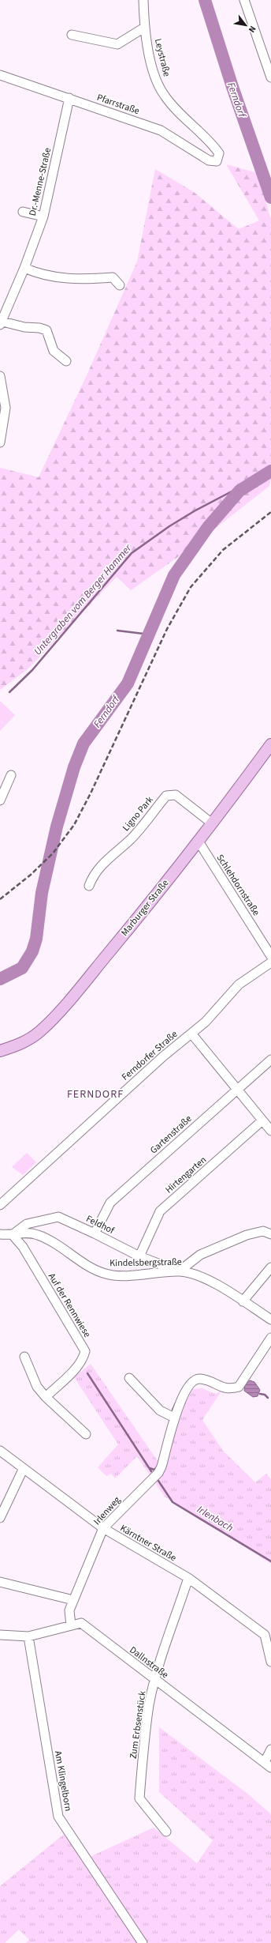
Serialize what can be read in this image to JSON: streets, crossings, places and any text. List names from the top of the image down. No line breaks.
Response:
{"streets":{"main road":["Marburger Straße"],"street":["Leystraße","Pfarrstraße","Dr.-Menne-Straße","Ligno Park","Schlehdornstraße","Ferndorfer Straße","Gartenstraße","Hirtengarten","Feldhof","Kindelsbergstraße","Auf der Rennwiese","Irlenweg","Kärntner Straße","Dallnstraße","Zum Erbsenstück","Am Klingelborn"]},"crossings":[["Leystraße","Pfarrstraße"],["Pfarrstraße","Dr.-Menne-Straße"],["Ligno Park","Marburger Straße"],["Schlehdornstraße","Marburger Straße"],["Gartenstraße","Feldhof"],["Hirtengarten","Feldhof"],["Feldhof","Kindelsbergstraße"],["Feldhof","Auf der Rennwiese"],["Kindelsbergstraße","Auf der Rennwiese"],["Irlenweg","Kärntner Straße"],["Irlenweg","Dallnstraße"],["Kärntner Straße","Zum Erbsenstück"],["Dallnstraße","Zum Erbsenstück"],["Dallnstraße","Am Klingelborn"]],"districts":["FERNDORF"],"water":["Ferndorf","Untergraben vom Berger Hammer","Irlenbach"],"north":"bottom right"}
